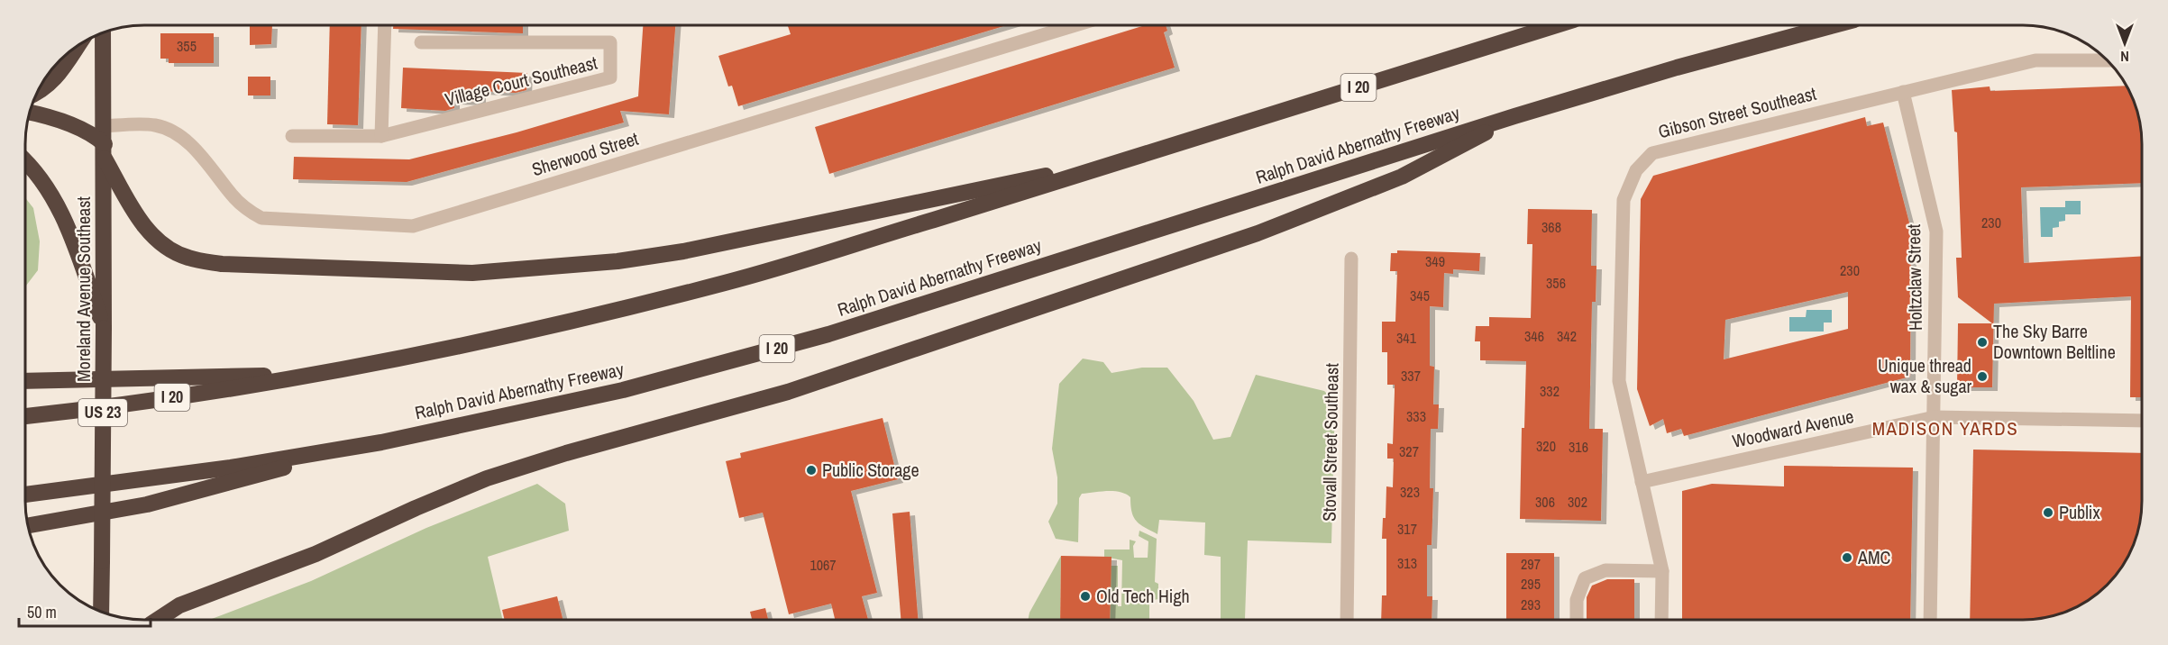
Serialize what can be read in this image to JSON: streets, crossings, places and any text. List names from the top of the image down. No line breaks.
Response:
{"streets":{"highway":["I 20","Ralph David Abernathy Freeway","Moreland Avenue Southeast","US 23"],"street":["Village Court Southeast","Gibson Street Southeast","Sherwood Street","Holtzclaw Street","Woodward Avenue","Stovall Street Southeast"]},"crossings":[["Gibson Street Southeast","Holtzclaw Street"],["Gibson Street Southeast","Woodward Avenue"],["Sherwood Street","Moreland Avenue Southeast"],["Holtzclaw Street","Woodward Avenue"]],"districts":["MADISON YARDS"],"places":["The Sky Barre Downtown Beltline","Unique thread wax & sugar","Public Storage","Publix","AMC","Old Tech High"],"house_numbers":["355","230","368","349","230","356","345","346","342","341","337","332","333","320","316","327","323","306","302","317","313","297","1067","295","293"],"scale_bar":"50 m","north":"bottom"}
